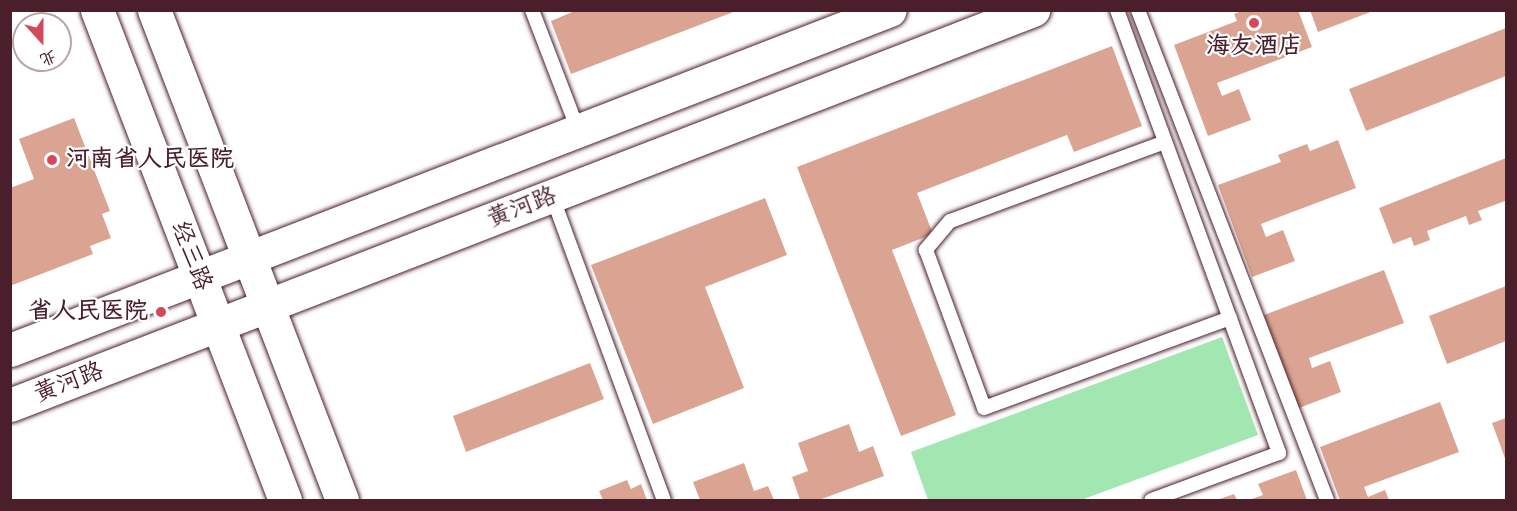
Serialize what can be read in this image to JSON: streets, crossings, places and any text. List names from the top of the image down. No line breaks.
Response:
{"streets":{"main road":["黄河路","经三路"]},"crossings":[["黄河路","经三路"]],"places":["海友酒店","河南省人民医院","省人民医院"],"north":"bottom"}
